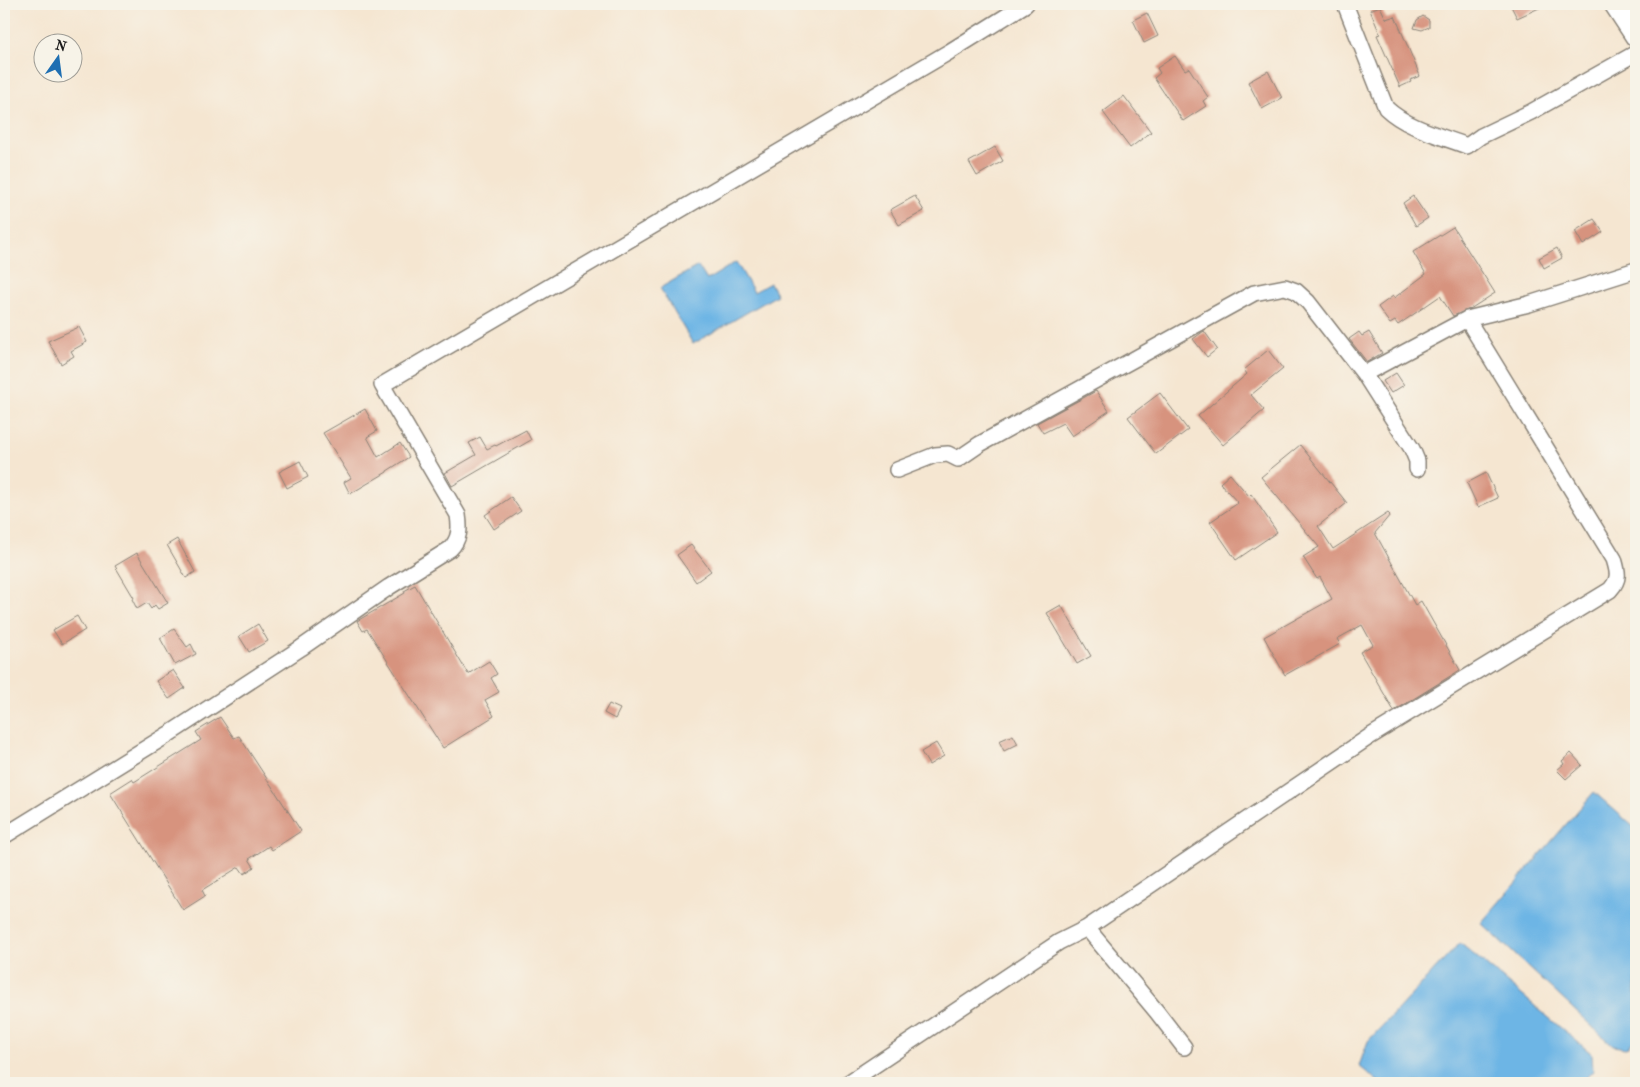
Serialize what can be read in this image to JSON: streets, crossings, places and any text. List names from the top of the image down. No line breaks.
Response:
{"north":"top"}
